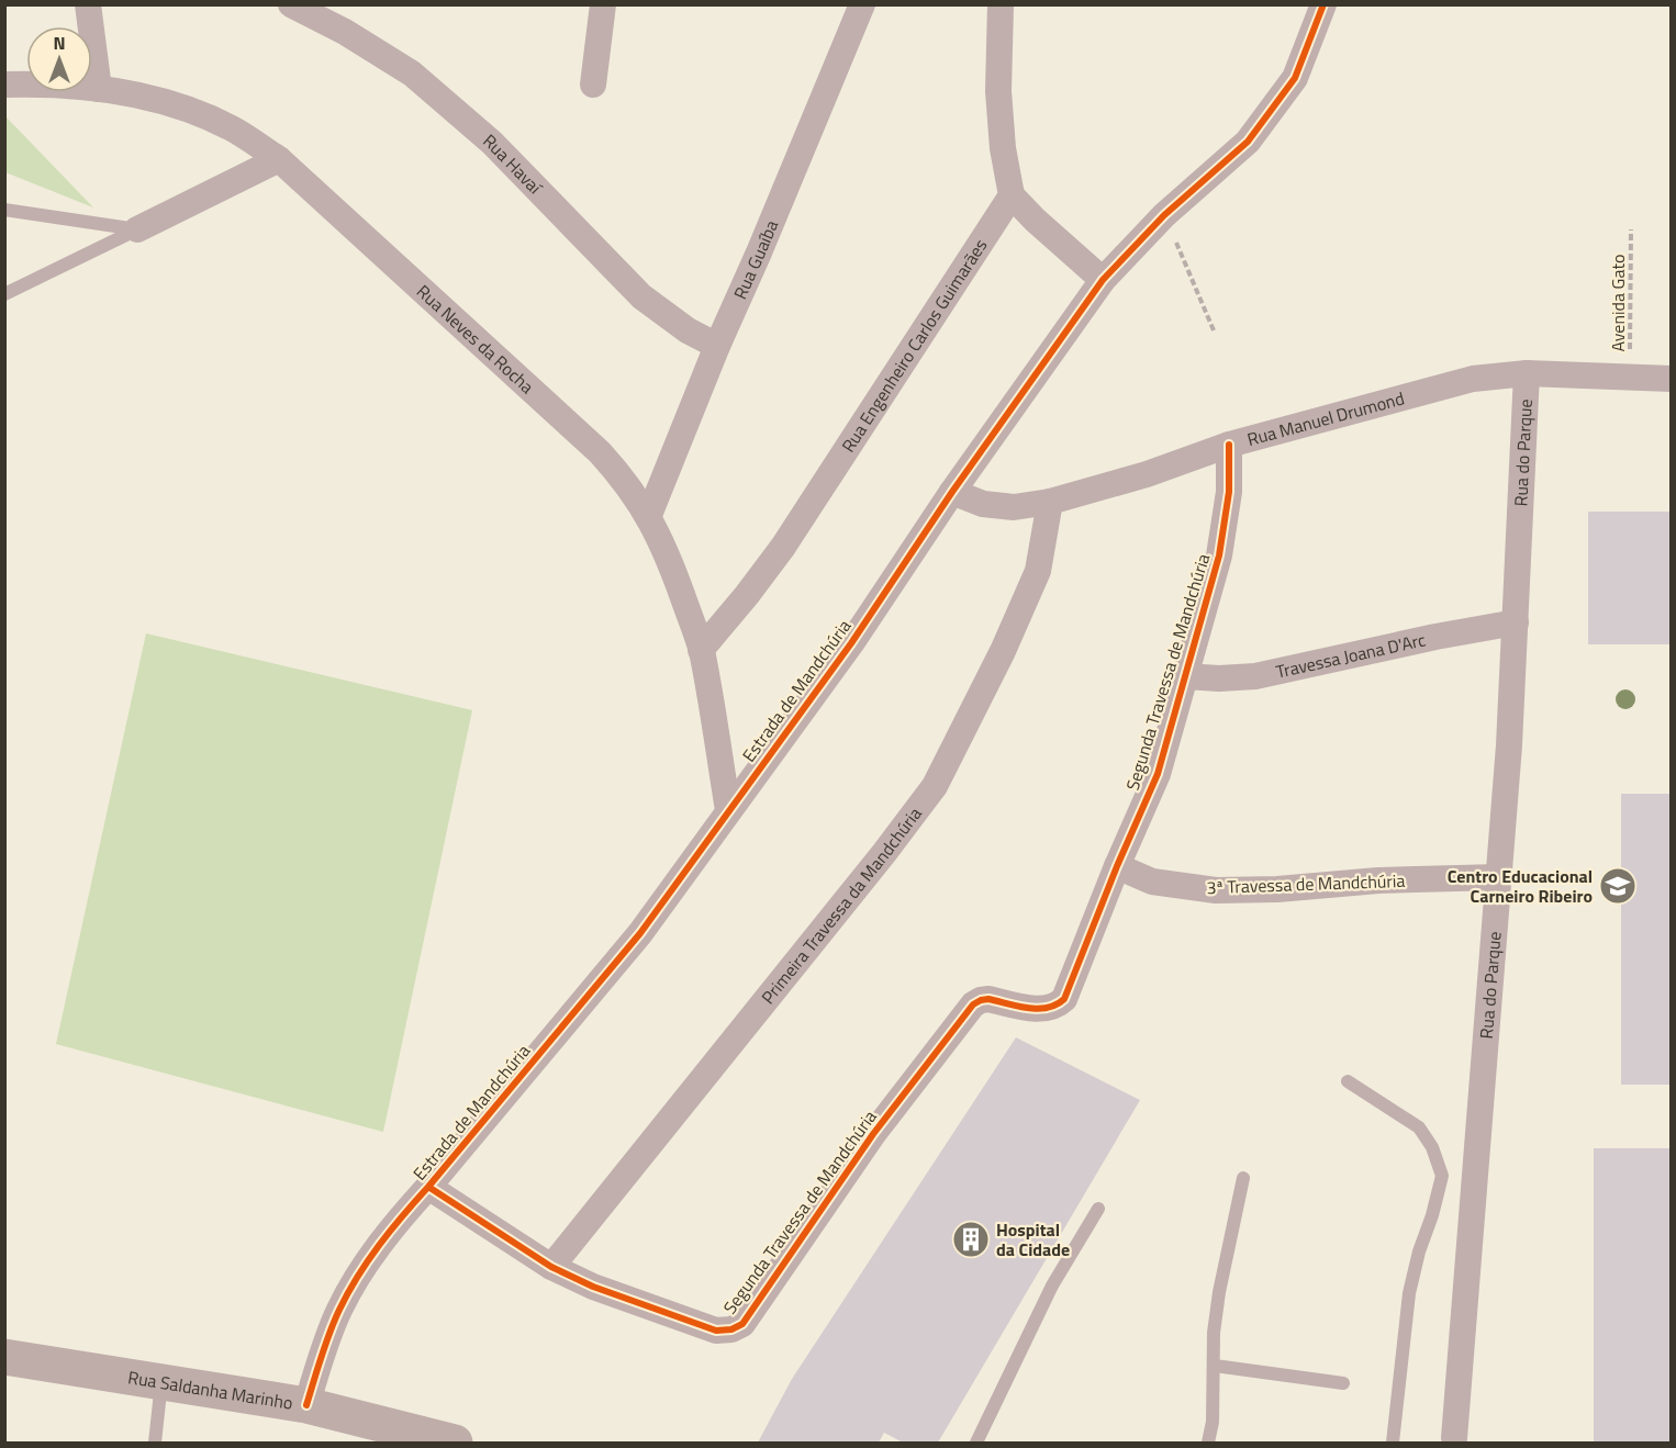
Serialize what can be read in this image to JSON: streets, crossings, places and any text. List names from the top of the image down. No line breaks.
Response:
{"streets":{"main road":["Rua Saldanha Marinho"],"street":["Rua Havaí","Rua Guaíba","Rua Neves da Rocha","Rua Engenheiro Carlos Guimarães","Rua Manuel Drumond","Rua do Parque","Travessa Joana D'Arc","Segunda Travessa de Mandchúria","Estrada de Mandchúria","3ª Travessa de Mandchúria","Primeira Travessa da Mandchúria"],"path":["Avenida Gato"]},"crossings":[["Rua Havaí","Rua Guaíba"],["Rua Guaíba","Rua Neves da Rocha"],["Avenida Gato","Rua Manuel Drumond"],["Rua Neves da Rocha","Rua Engenheiro Carlos Guimarães"],["Rua Neves da Rocha","Estrada de Mandchúria"],["Rua Manuel Drumond","Rua do Parque"],["Rua Manuel Drumond","Segunda Travessa de Mandchúria"],["Rua Manuel Drumond","Estrada de Mandchúria"],["Rua Manuel Drumond","Primeira Travessa da Mandchúria"],["Rua do Parque","Travessa Joana D'Arc"],["Rua do Parque","3ª Travessa de Mandchúria"],["Travessa Joana D'Arc","Segunda Travessa de Mandchúria"],["Segunda Travessa de Mandchúria","Estrada de Mandchúria"],["Segunda Travessa de Mandchúria","3ª Travessa de Mandchúria"],["Segunda Travessa de Mandchúria","Primeira Travessa da Mandchúria"],["Estrada de Mandchúria","Rua Saldanha Marinho"]],"places":{"school or university":["Centro Educacional Carneiro Ribeiro"],"building":["Hospital da Cidade"]},"north":"top"}
